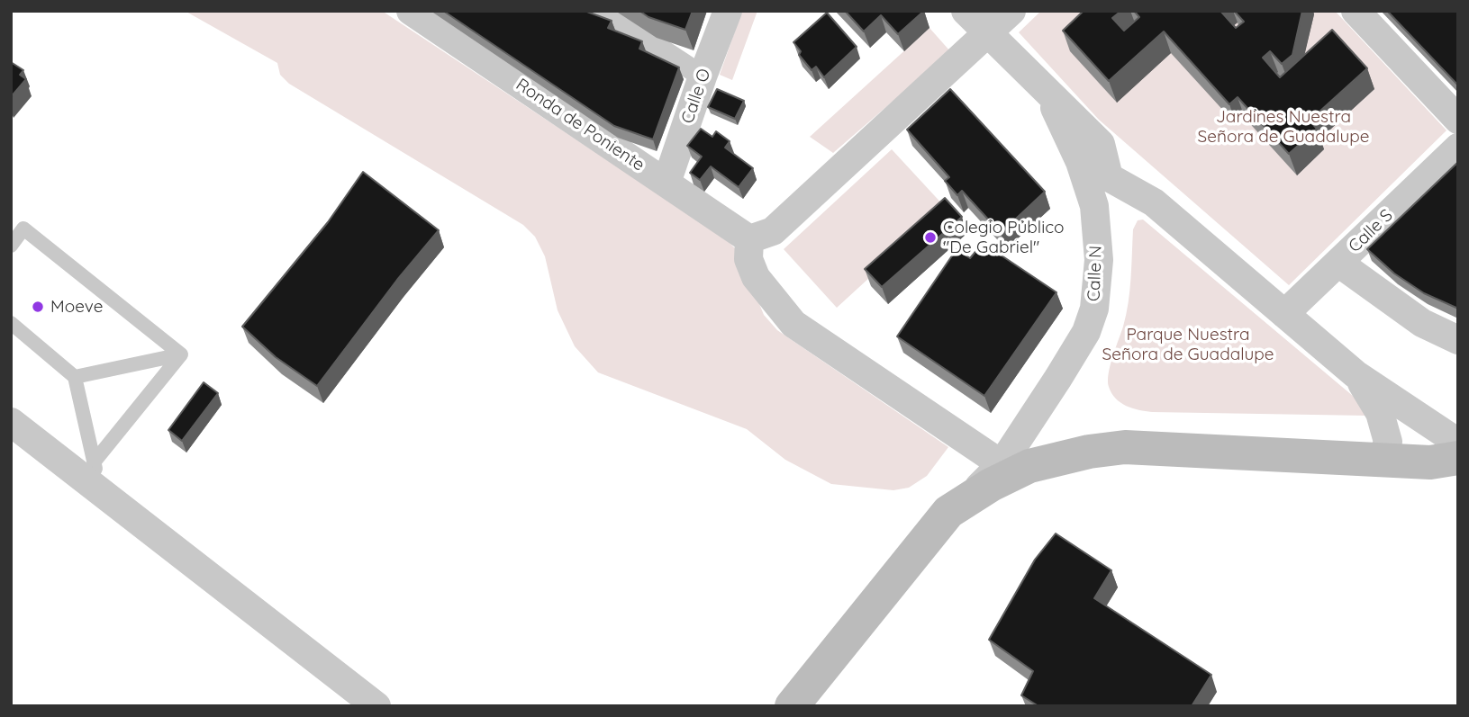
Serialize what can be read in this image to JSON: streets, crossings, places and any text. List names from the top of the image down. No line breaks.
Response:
{"streets":{"street":["Calle O","Ronda de Poniente","Calle S","Calle N"]},"crossings":[["Calle O","Ronda de Poniente"]],"parks":["Jardines Nuestra Señora de Guadalupe","Parque Nuestra Señora de Guadalupe"],"places":["Colegio Público \"De Gabriel\"","Moeve"]}
